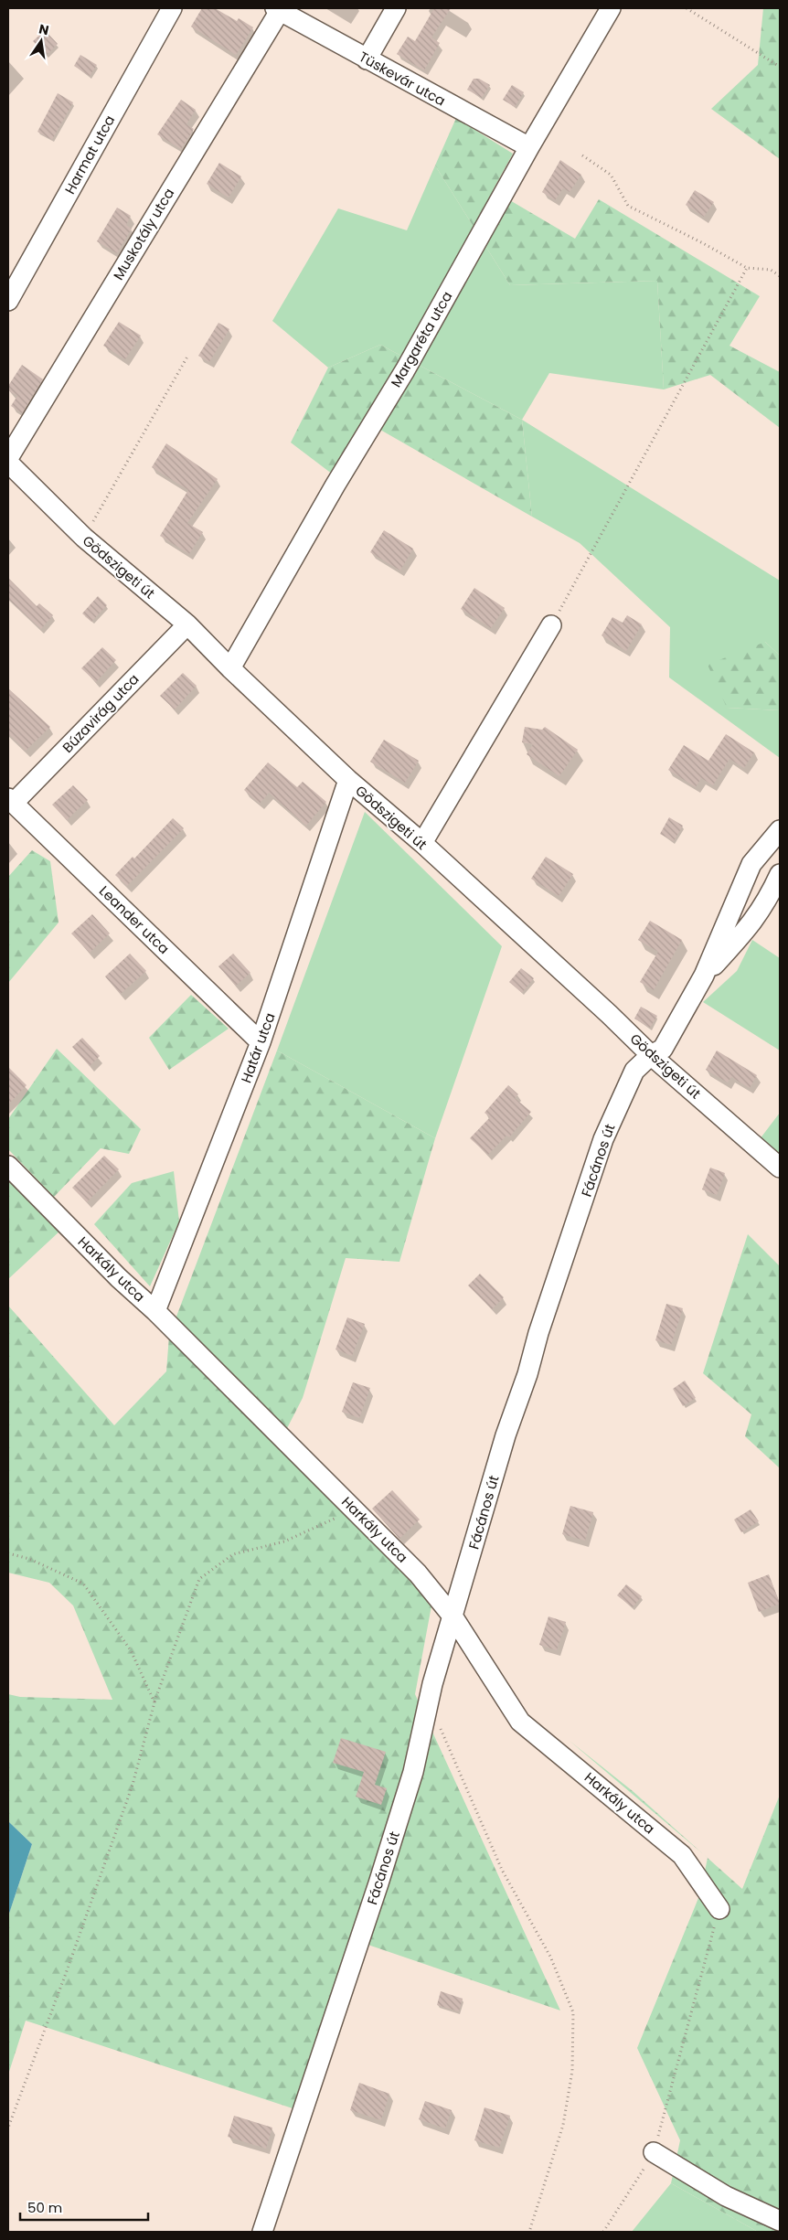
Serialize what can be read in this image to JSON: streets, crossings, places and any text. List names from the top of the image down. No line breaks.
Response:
{"streets":{"street":["Tüskevár utca","Harmat utca","Muskotály utca","Margaréta utca","Gödszigeti út","Búzavirág utca","Leander utca","Határ utca","Fácános út","Harkály utca"]},"crossings":[["Tüskevár utca","Muskotály utca"],["Tüskevár utca","Margaréta utca"],["Margaréta utca","Gödszigeti út"],["Gödszigeti út","Búzavirág utca"],["Gödszigeti út","Határ utca"],["Gödszigeti út","Fácános út"],["Búzavirág utca","Leander utca"],["Leander utca","Határ utca"],["Határ utca","Harkály utca"],["Fácános út","Harkály utca"]],"scale_bar":"50 m","north":"top"}
